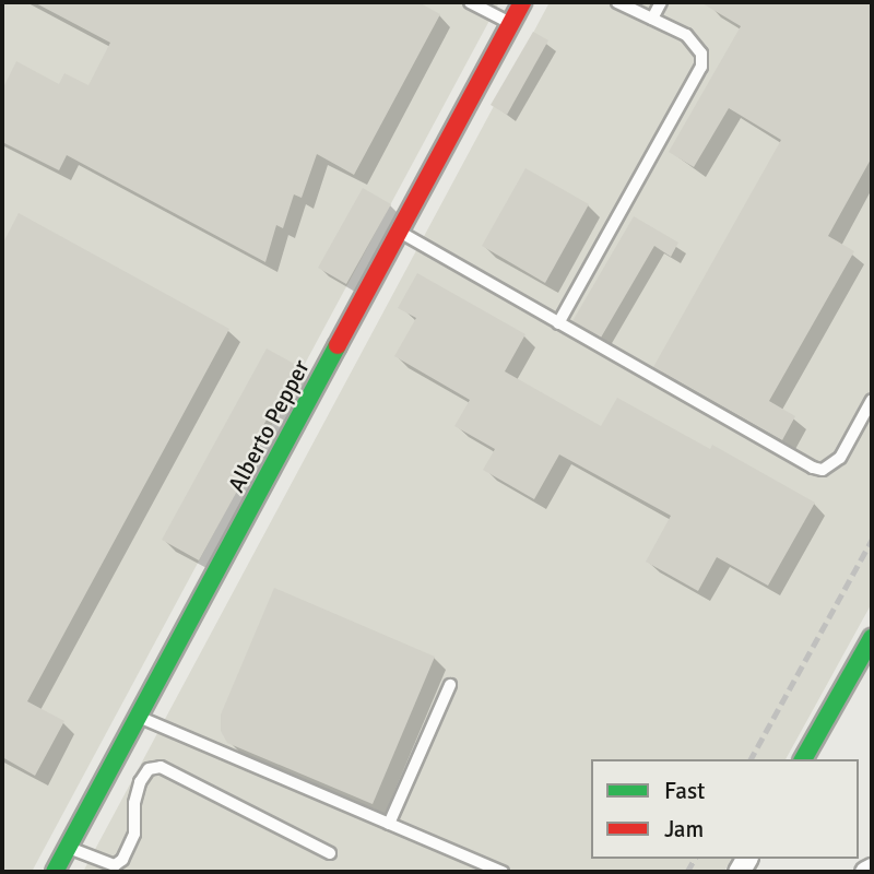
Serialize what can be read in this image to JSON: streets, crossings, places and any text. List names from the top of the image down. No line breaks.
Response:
{"streets":{"street":["Alberto Pepper"]},"legend":["Fast","Jam"]}
